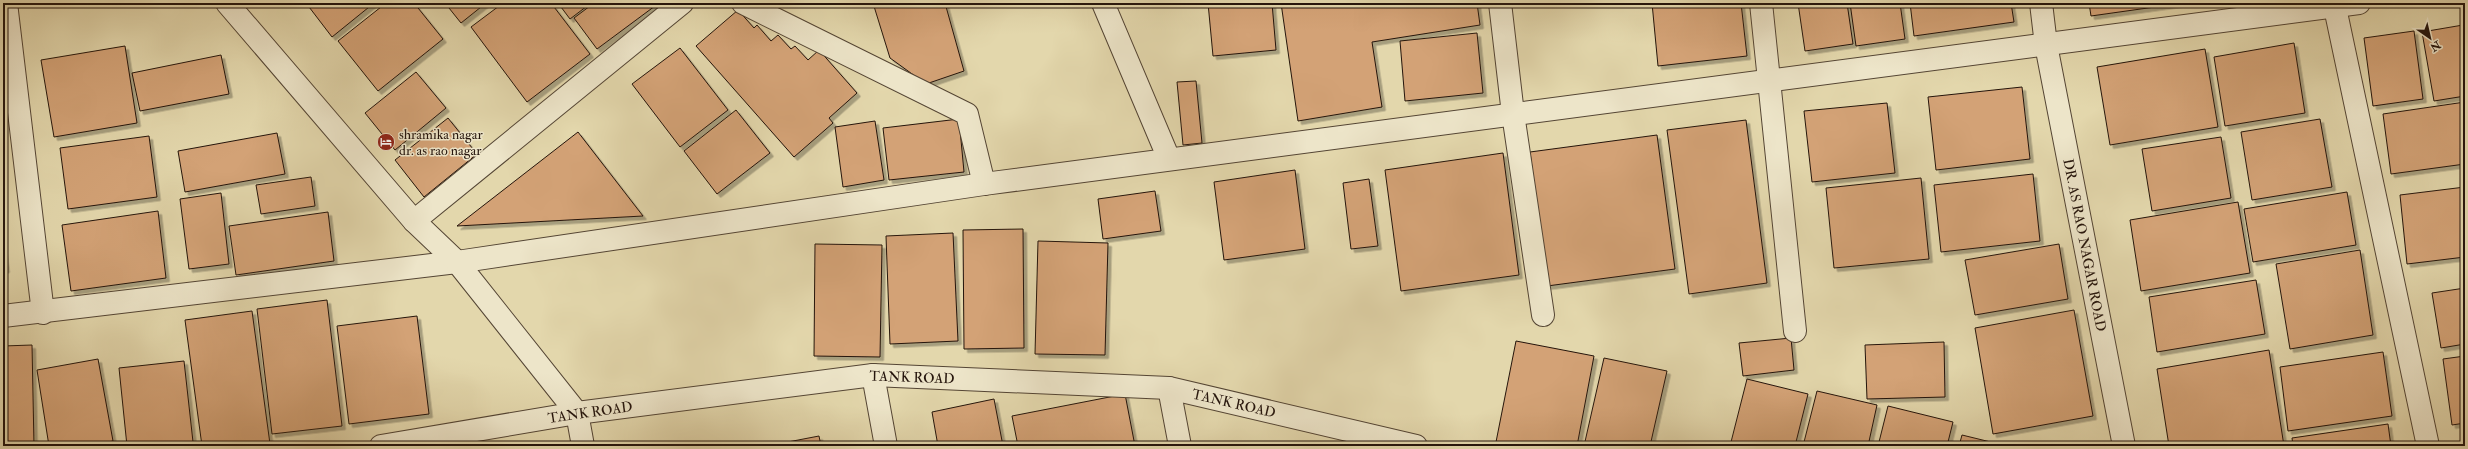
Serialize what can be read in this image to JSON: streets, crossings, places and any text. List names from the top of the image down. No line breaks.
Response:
{"streets":{"street":["DR. AS RAO NAGAR ROAD","TANK ROAD"]},"places":{"hotel":["shramika nagar dr. as rao nagar"]},"north":"bottom right"}
